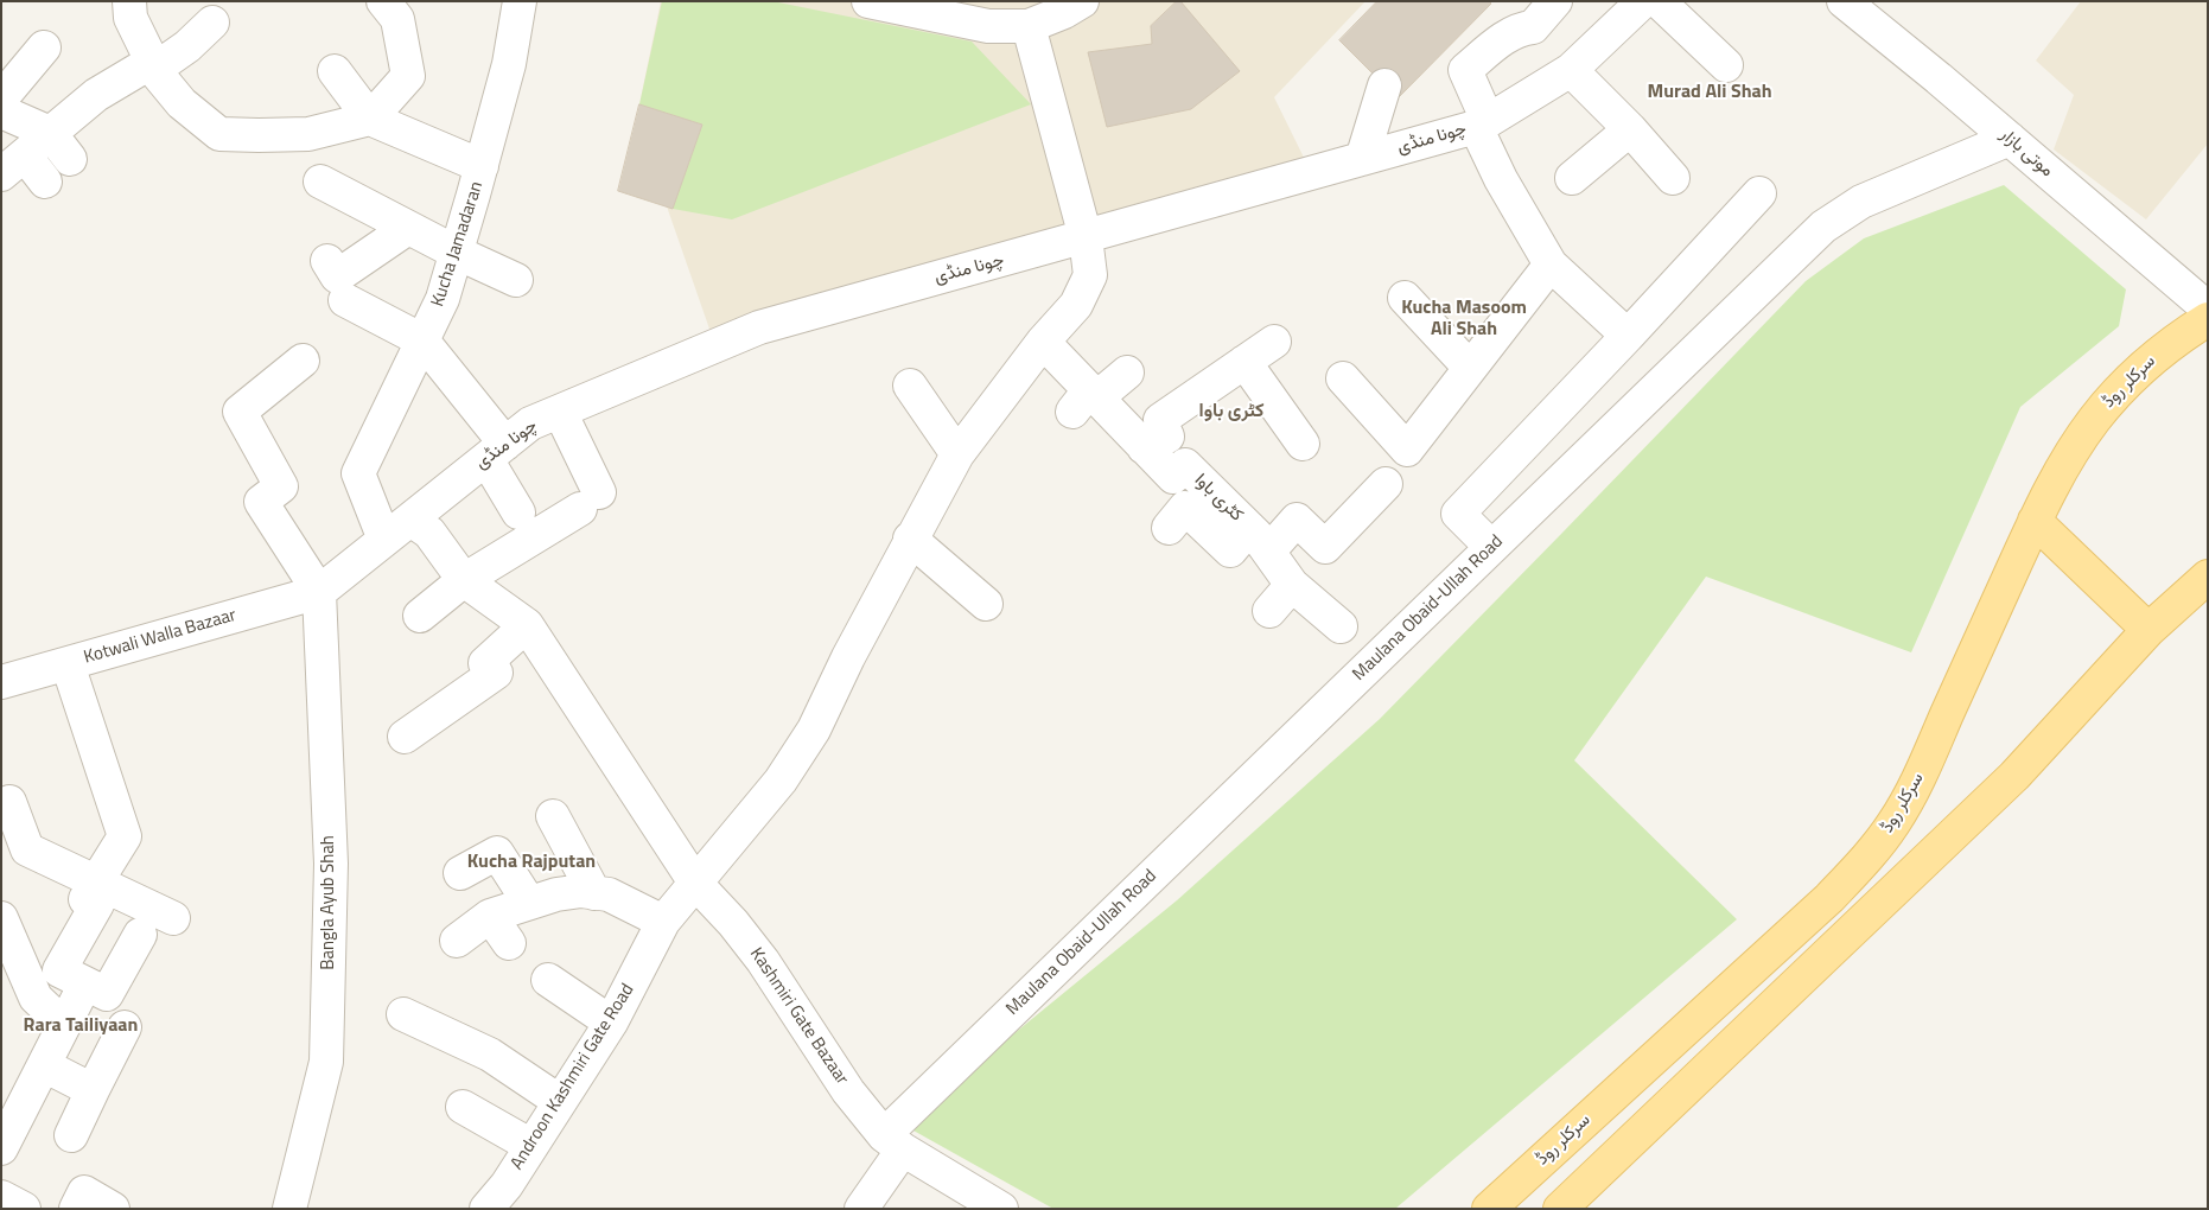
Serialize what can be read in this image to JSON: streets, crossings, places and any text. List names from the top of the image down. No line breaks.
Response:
{"streets":{"main road":["سرکلر روڈ"],"street":["چونا منڈی","موتی بازار","Kucha Jamadaran","کٹری باوا","Maulana Obaid-Ullah Road","Kotwali Walla Bazaar","Bangla Ayub Shah","Kashmiri Gate Bazaar","Androon Kashmiri Gate Road"]},"crossings":[["چونا منڈی","Kucha Jamadaran"],["چونا منڈی","Kotwali Walla Bazaar"],["چونا منڈی","Bangla Ayub Shah"],["چونا منڈی","Androon Kashmiri Gate Road"],["موتی بازار","Maulana Obaid-Ullah Road"],["کٹری باوا","Androon Kashmiri Gate Road"],["Maulana Obaid-Ullah Road","Kashmiri Gate Bazaar"],["Kotwali Walla Bazaar","Bangla Ayub Shah"],["Kashmiri Gate Bazaar","Androon Kashmiri Gate Road"]],"districts":["Murad Ali Shah","Kucha Masoom Ali Shah","کٹری باوا","Kucha Rajputan","Rara Tailiyaan"]}
